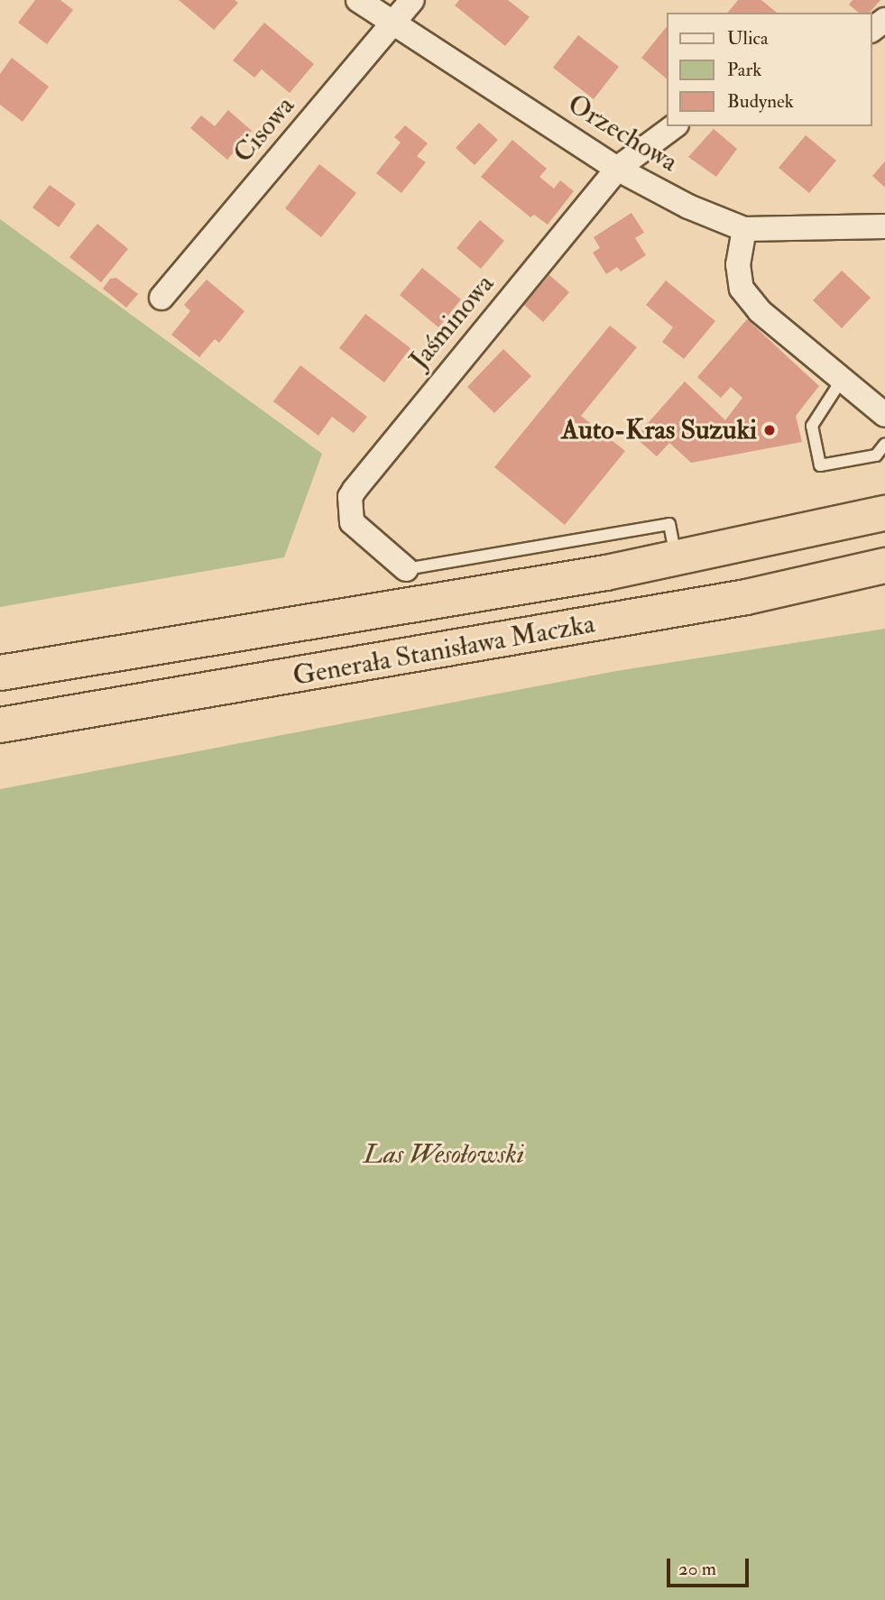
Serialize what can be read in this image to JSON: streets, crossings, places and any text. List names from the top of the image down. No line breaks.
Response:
{"streets":{"highway":["Generała Stanisława Maczka"],"street":["Cisowa","Orzechowa","Jaśminowa"]},"crossings":[["Cisowa","Orzechowa"],["Orzechowa","Jaśminowa"]],"parks":["Las Wesołowski"],"places":["Auto-Kras Suzuki"],"legend":["Ulica","Park","Budynek"],"scale_bar":"20 m"}
